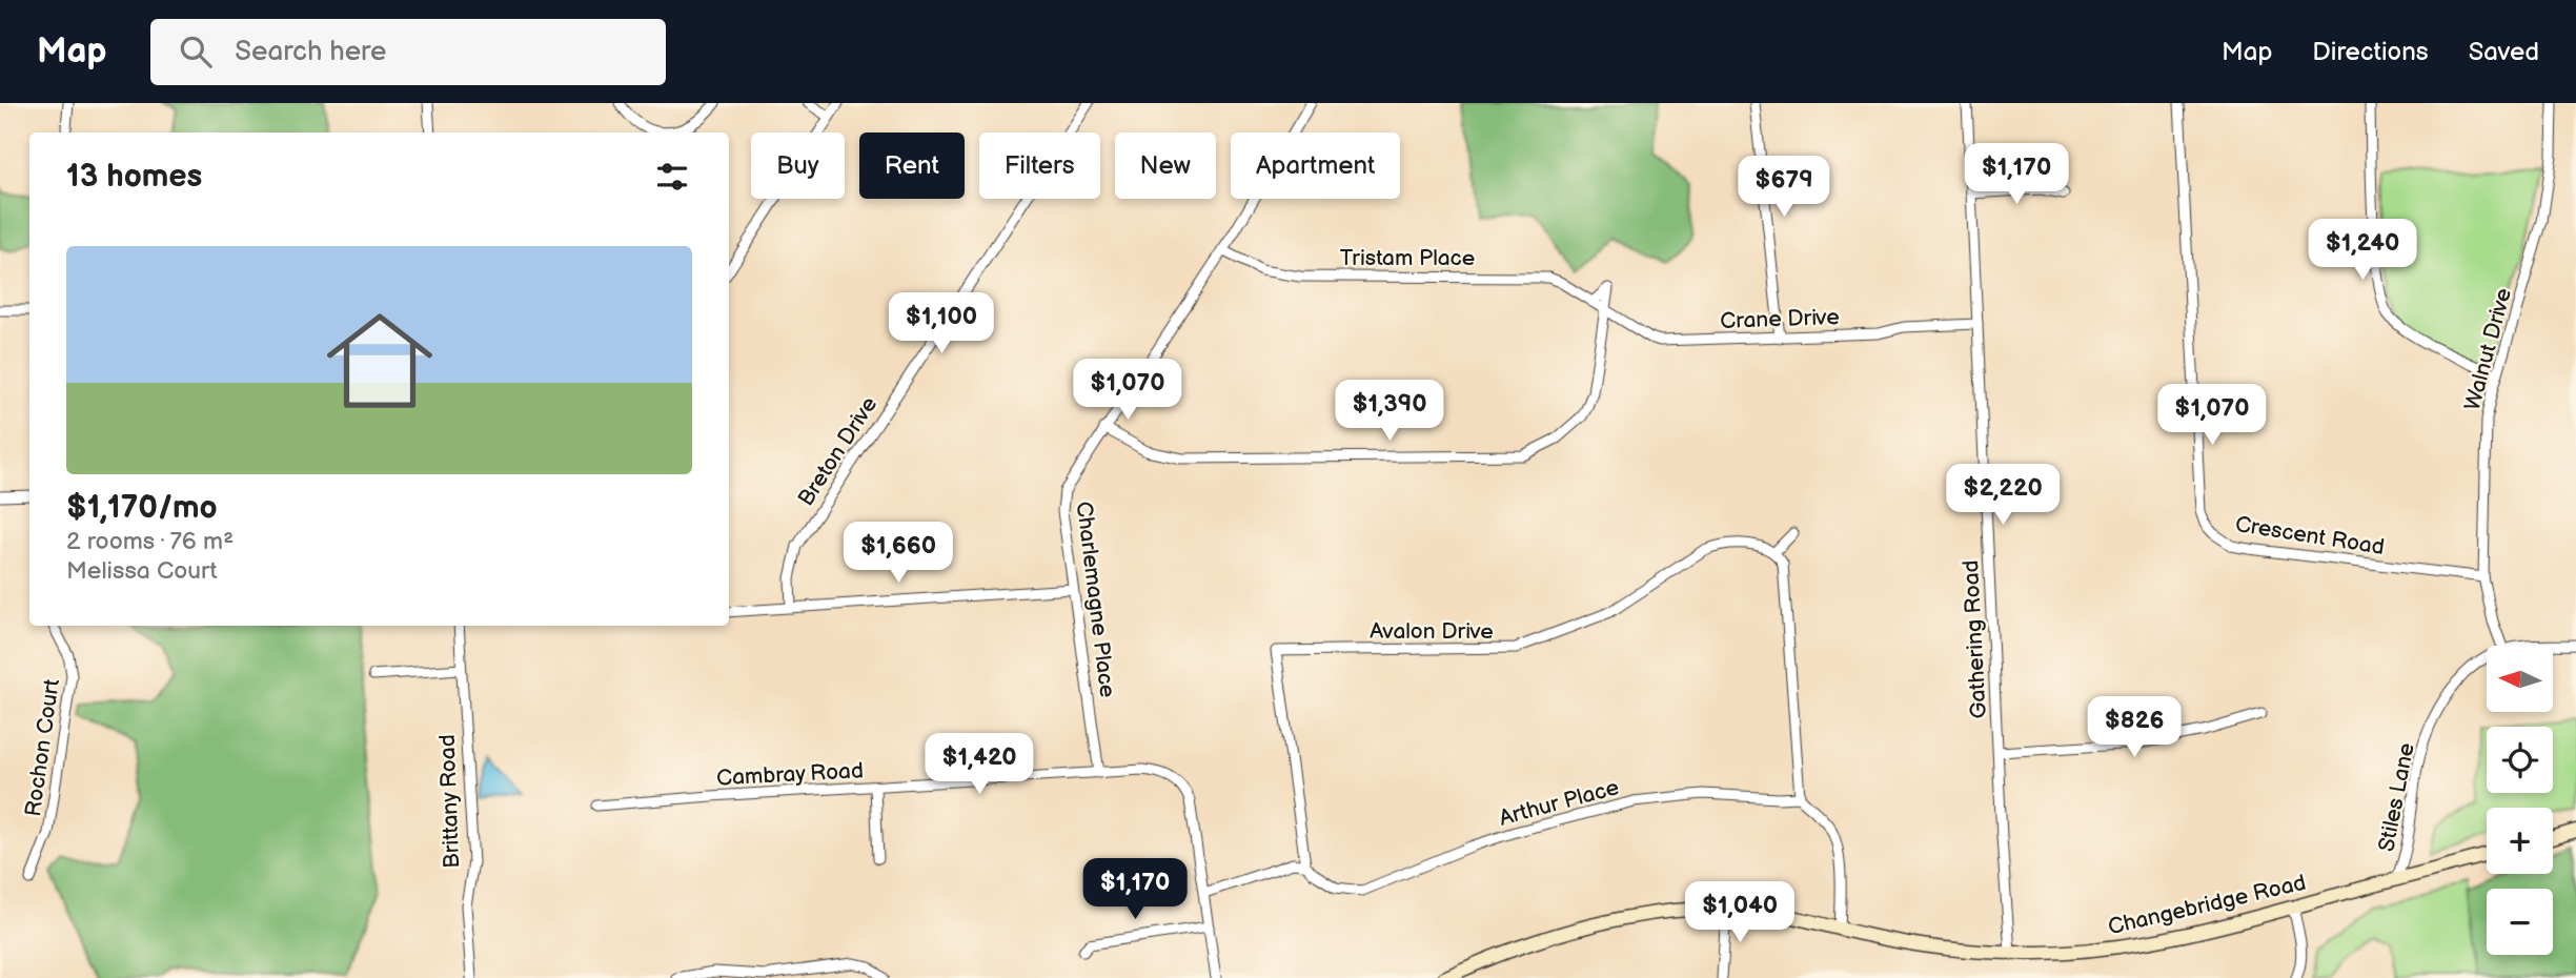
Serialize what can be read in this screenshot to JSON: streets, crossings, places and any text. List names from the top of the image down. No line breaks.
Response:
{"streets":{"main road":["Changebridge Road"],"street":["Tristam Place","Crane Drive","Walnut Drive","Breton Drive","Crescent Road","Charlemagne Place","Avalon Drive","Gathering Road","Rochon Court","Cambray Road","Stiles Lane","Brittany Road","Arthur Place"]},"crossings":[["Tristam Place","Crane Drive"],["Tristam Place","Charlemagne Place"],["Crane Drive","Gathering Road"],["Walnut Drive","Crescent Road"],["Charlemagne Place","Cambray Road"],["Avalon Drive","Arthur Place"],["Gathering Road","Changebridge Road"],["Stiles Lane","Changebridge Road"]],"north":"left","page":{"header":"Map","search":"Search here","nav":["Map","Directions","Saved"],"chip":["Buy","Rent","Filters","New","Apartment"],"heading":"13 homes","price":["$1,170","$679","$1,240","$1,100","$1,070","$1,390","$1,070","$2,220","$1,660","$826","$1,420","$1,170","$1,040"],"list":[{"name":"$1,170/mo","note":"2 rooms · 76 m² · Melissa Court"}],"map_buttons":["+","−"]}}
